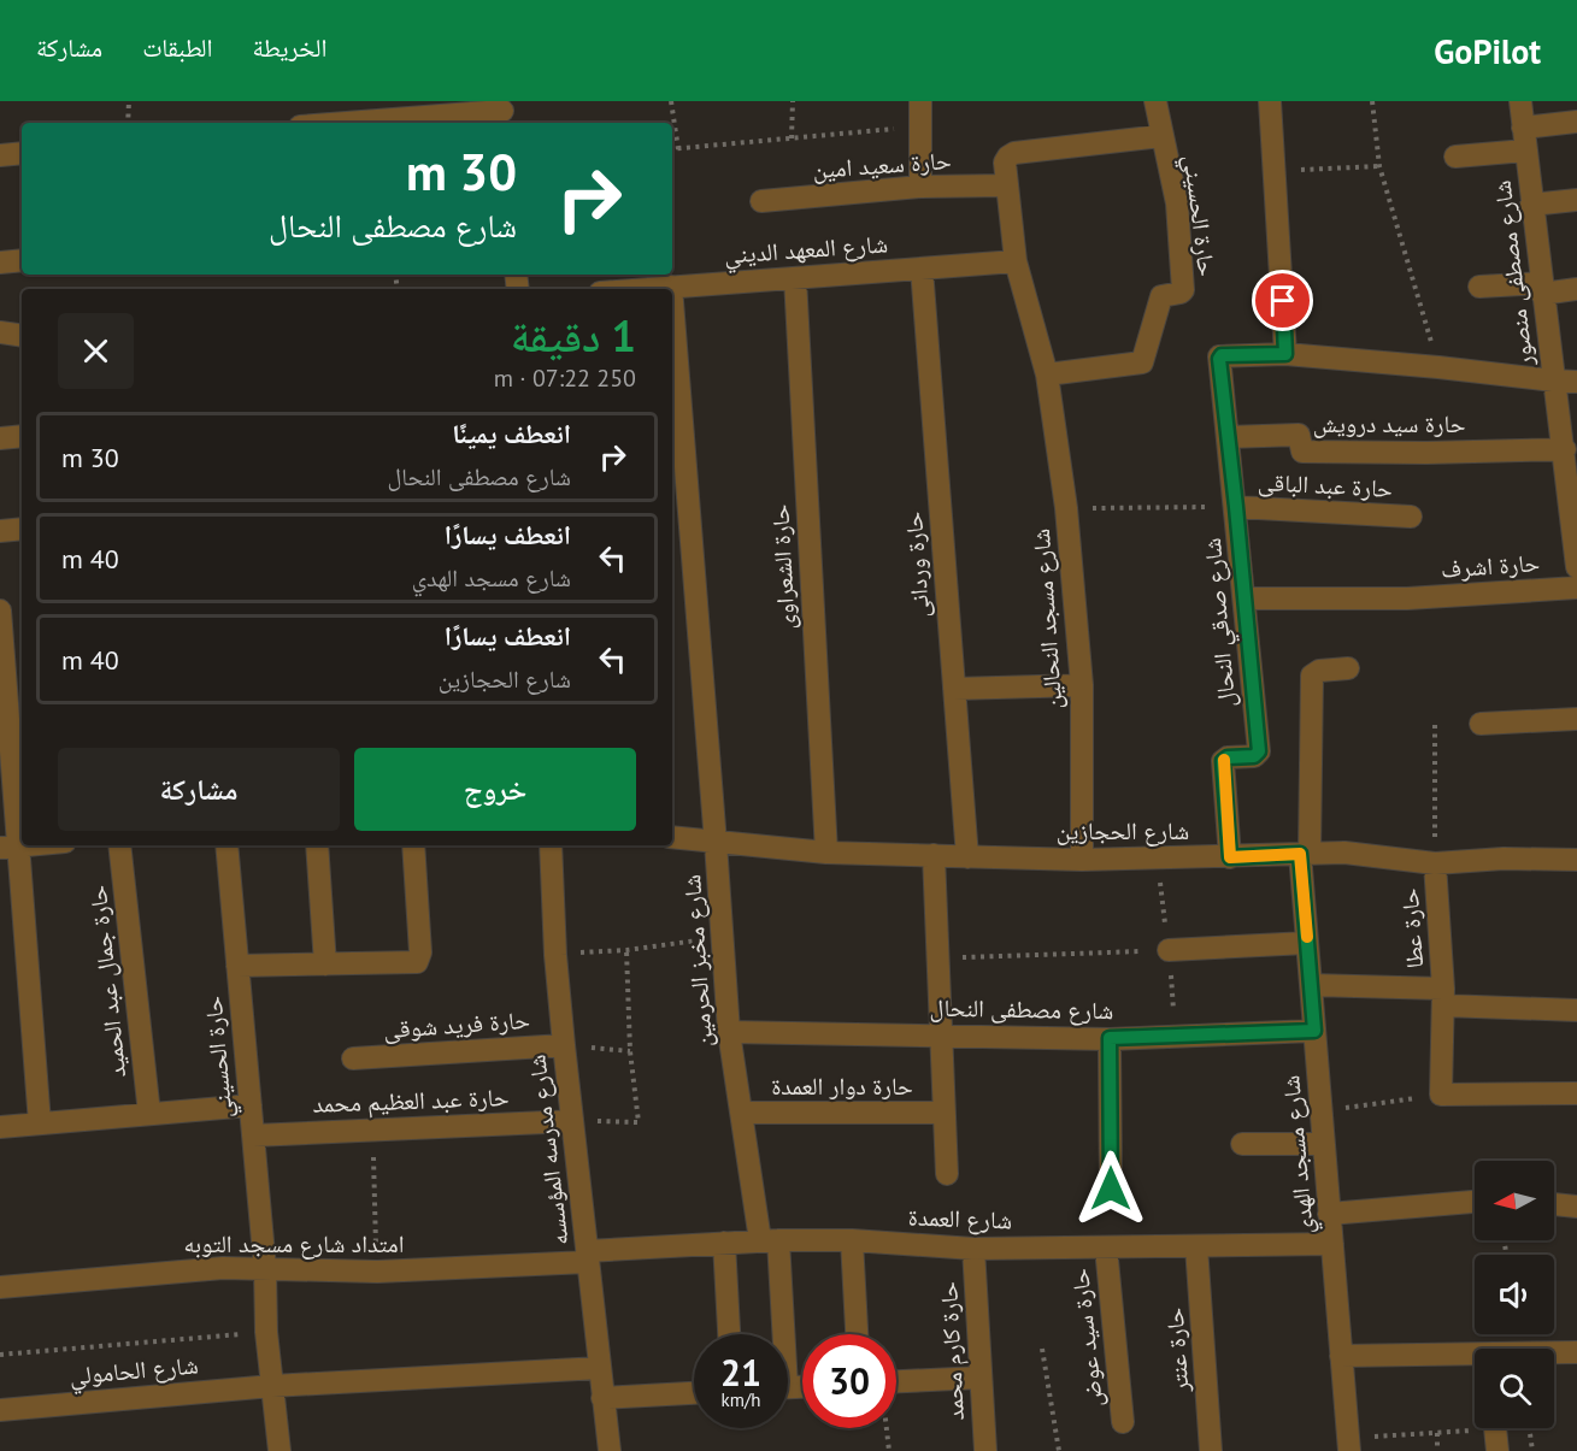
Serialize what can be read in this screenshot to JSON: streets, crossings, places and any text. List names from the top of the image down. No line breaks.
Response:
{"streets":{"street":["حارة سعيد امين","حارة الحسيني","شارع المعهد الديني","شارع مصطفى منصور","حارة سيد درويش","حارة عبد الباقى","حارة وردانى","حارة اشرف","حارة الشعراوى","شارع مسجد النحالين","شارع صدقي النحال","شارع الحجازين","حارة عطا","شارع مخبز الحرمين","حارة جمال عبد الحميد","شارع مصطفى النحال","حارة فريد شوقى","حارة دوار العمدة","حارة عبد العظيم محمد","شارع مدرسه المؤسسه","شارع مسجد الهدي","شارع العمدة","امتداد شارع مسجد التوبه","حارة سيد عوض","حارة عنتر","حارة كارم محمد","شارع الحامولي"]},"crossings":[["حارة سعيد امين","شارع مسجد النحالين"],["حارة الحسيني","شارع مسجد النحالين"],["حارة الحسيني","حارة عبد العظيم محمد"],["حارة الحسيني","امتداد شارع مسجد التوبه"],["حارة الحسيني","شارع الحامولي"],["شارع المعهد الديني","حارة وردانى"],["شارع المعهد الديني","حارة الشعراوى"],["شارع المعهد الديني","شارع مسجد النحالين"],["شارع مصطفى منصور","حارة سيد درويش"],["حارة سيد درويش","شارع صدقي النحال"],["حارة عبد الباقى","شارع صدقي النحال"],["حارة وردانى","شارع الحجازين"],["حارة اشرف","شارع صدقي النحال"],["حارة الشعراوى","شارع الحجازين"],["شارع مسجد النحالين","شارع الحجازين"],["شارع صدقي النحال","شارع الحجازين"],["شارع الحجازين","حارة عطا"],["شارع الحجازين","شارع مخبز الحرمين"],["شارع الحجازين","شارع مسجد الهدي"],["شارع مخبز الحرمين","شارع مصطفى النحال"],["شارع مخبز الحرمين","حارة دوار العمدة"],["شارع مخبز الحرمين","شارع العمدة"],["شارع مصطفى النحال","شارع مسجد الهدي"],["حارة فريد شوقى","شارع مدرسه المؤسسه"],["حارة عبد العظيم محمد","شارع مدرسه المؤسسه"],["شارع مدرسه المؤسسه","شارع العمدة"],["شارع مدرسه المؤسسه","امتداد شارع مسجد التوبه"],["شارع مدرسه المؤسسه","شارع الحامولي"],["شارع مسجد الهدي","شارع العمدة"],["شارع العمدة","امتداد شارع مسجد التوبه"],["شارع العمدة","حارة سيد عوض"],["شارع العمدة","حارة عنتر"],["شارع العمدة","حارة كارم محمد"]],"north":"left","page":{"header":"GoPilot","nav":["الخريطة","الطبقات","مشاركة"],"turn":["30 m","شارع مصطفى النحال"],"heading":["1 دقيقة","250 m · 07:22"],"list":[{"name":"انعطف يمينًا","note":"شارع مصطفى النحال","value":"30 m"},{"name":"انعطف يسارًا","note":"شارع مسجد الهدي","value":"40 m"},{"name":"انعطف يسارًا","note":"شارع الحجازين","value":"40 m"}],"buttons":["خروج","مشاركة"],"speed":"21 km/h","limit":"30"}}
